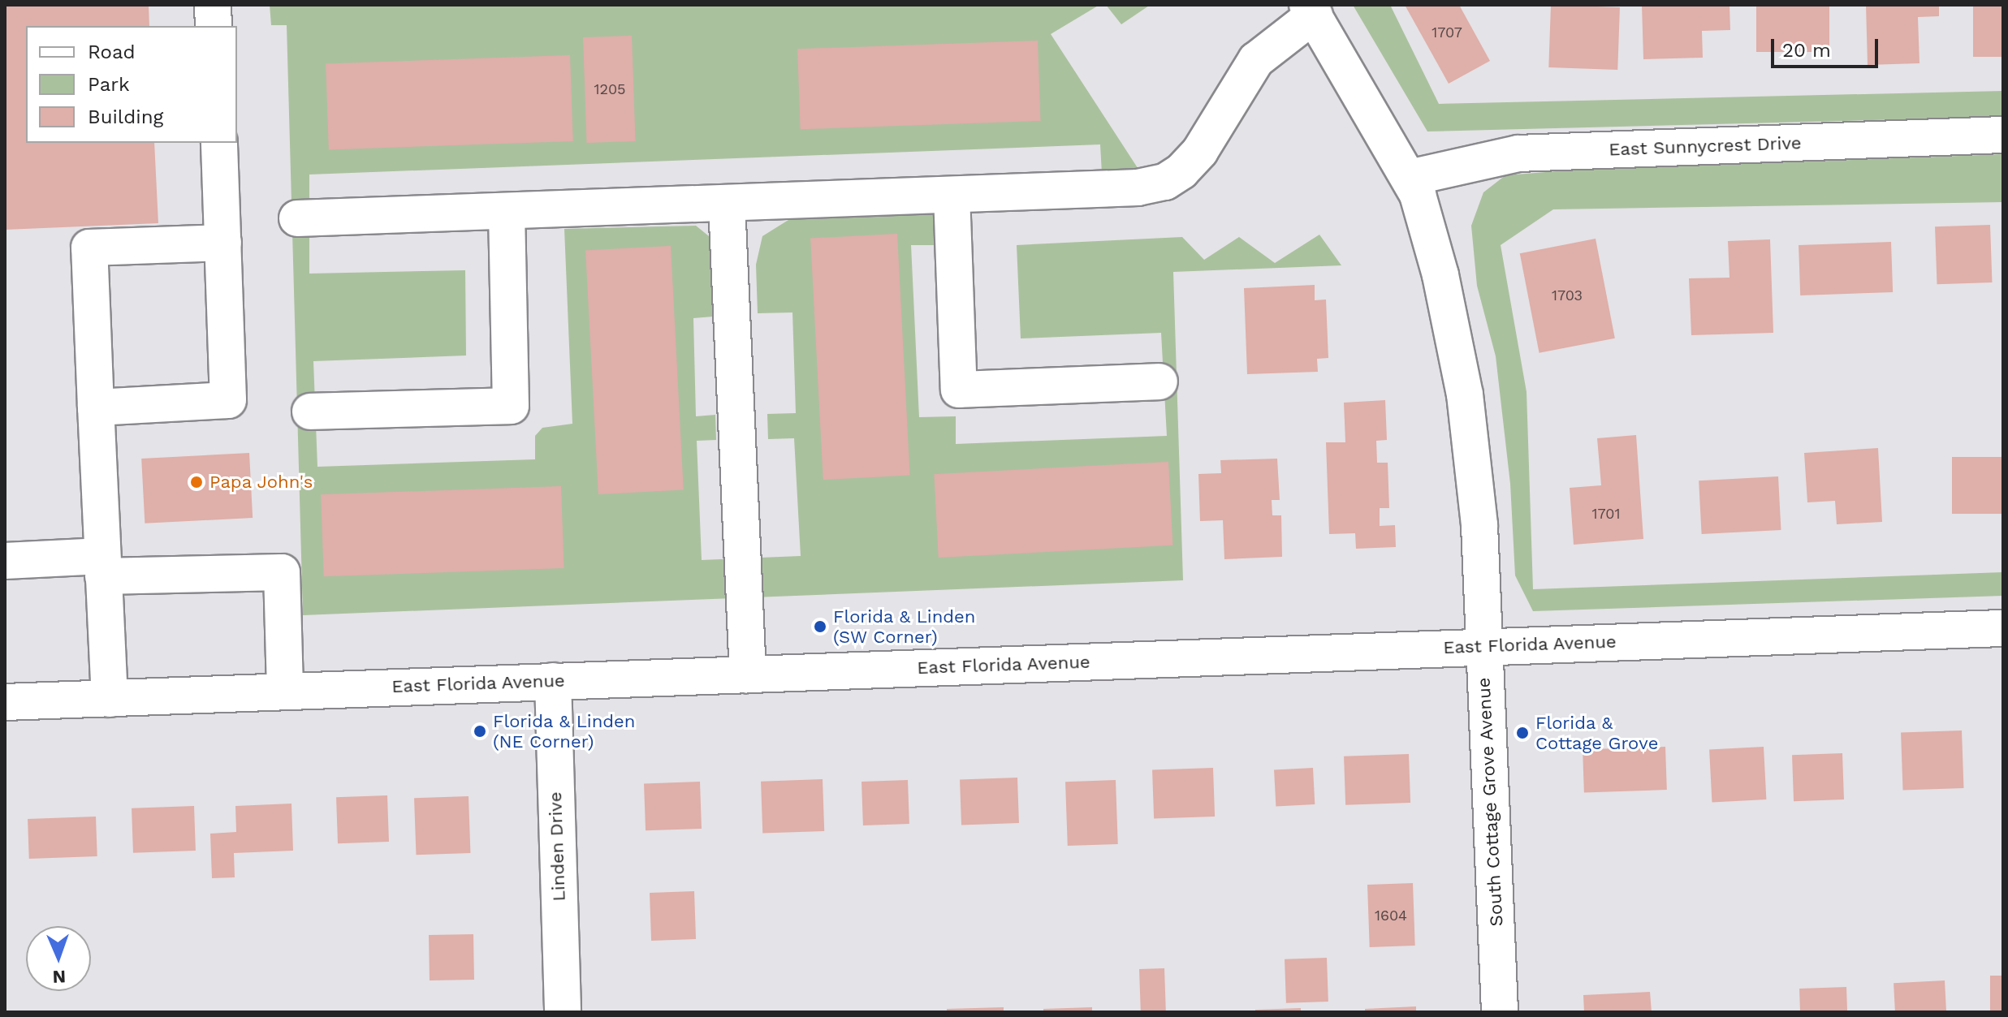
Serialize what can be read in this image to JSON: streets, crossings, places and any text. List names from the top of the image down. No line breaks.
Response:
{"streets":{"main road":["East Sunnycrest Drive","East Florida Avenue","South Cottage Grove Avenue","Linden Drive"]},"crossings":[["East Sunnycrest Drive","South Cottage Grove Avenue"],["East Florida Avenue","South Cottage Grove Avenue"],["East Florida Avenue","Linden Drive"]],"places":["Papa John's","Florida & Linden (SW Corner)","Florida & Linden (NE Corner)","Florida & Cottage Grove"],"house_numbers":["1707","1205","1703","1701","1604"],"legend":["Road","Park","Building"],"scale_bar":"20 m","north":"bottom"}
